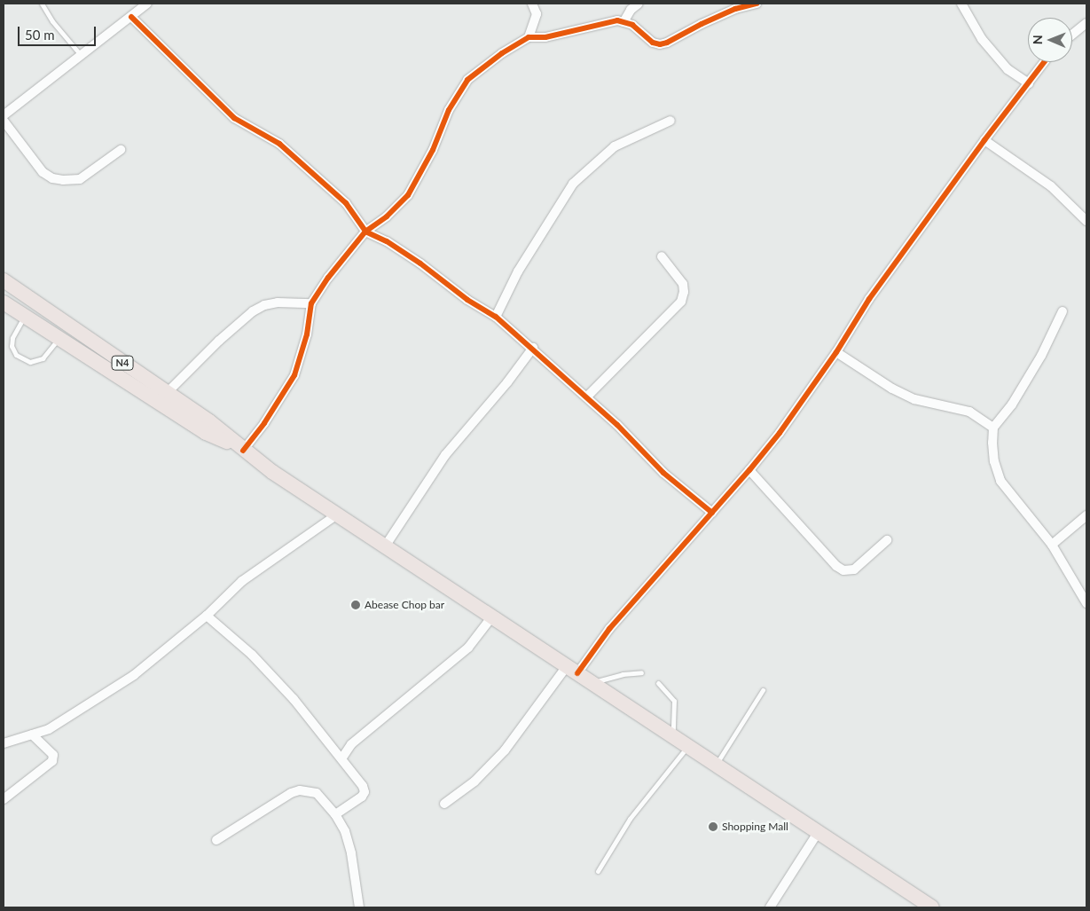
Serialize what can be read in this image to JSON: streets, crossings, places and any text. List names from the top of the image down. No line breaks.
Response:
{"streets":{"highway":["N4"]},"places":["Abease Chop bar","Shopping Mall"],"scale_bar":"50 m","north":"left"}
